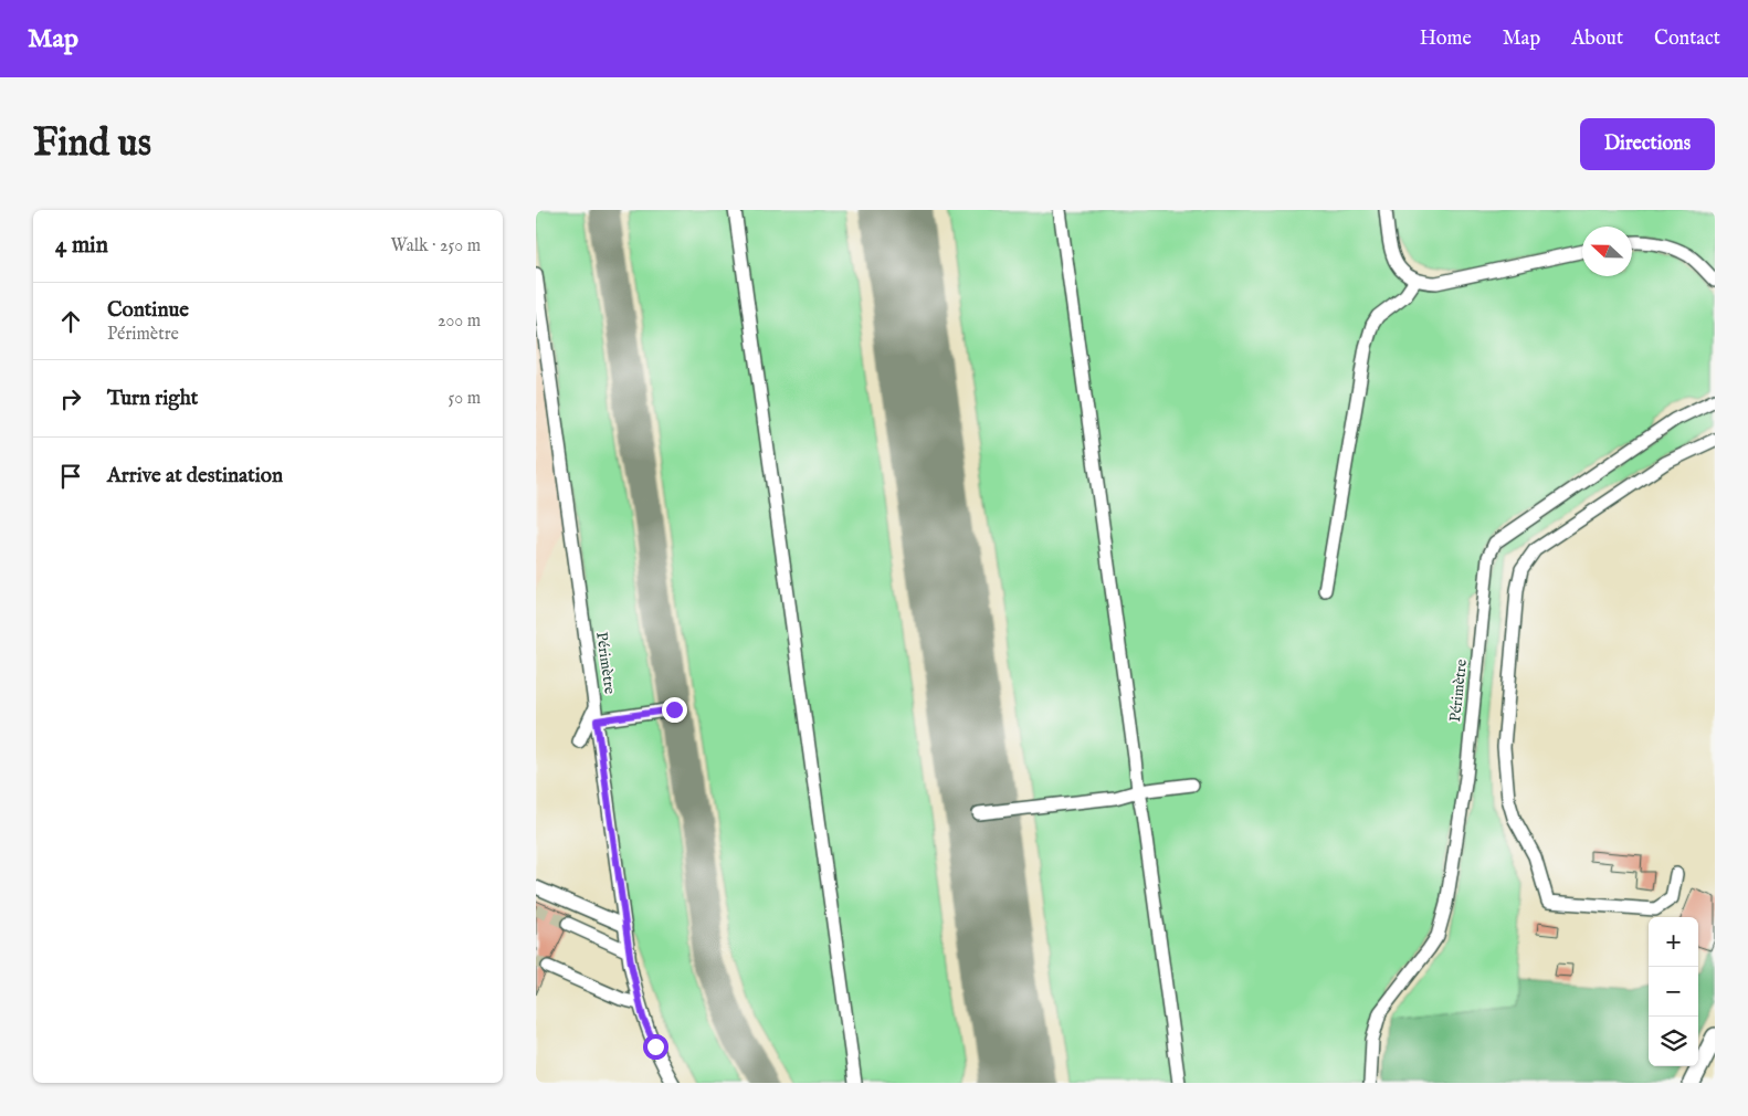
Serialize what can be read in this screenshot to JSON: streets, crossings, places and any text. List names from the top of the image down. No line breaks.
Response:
{"streets":{"lane":["Périmètre"]},"north":"left","page":{"header":"Map","nav":["Home","Map","About","Contact"],"buttons":"Directions","title":"Find us","heading":["4 min","Walk · 250 m"],"list":[["Continue","Périmètre","200 m"],["Turn right","50 m"],"Arrive at destination"],"map_buttons":["+","−"]}}
